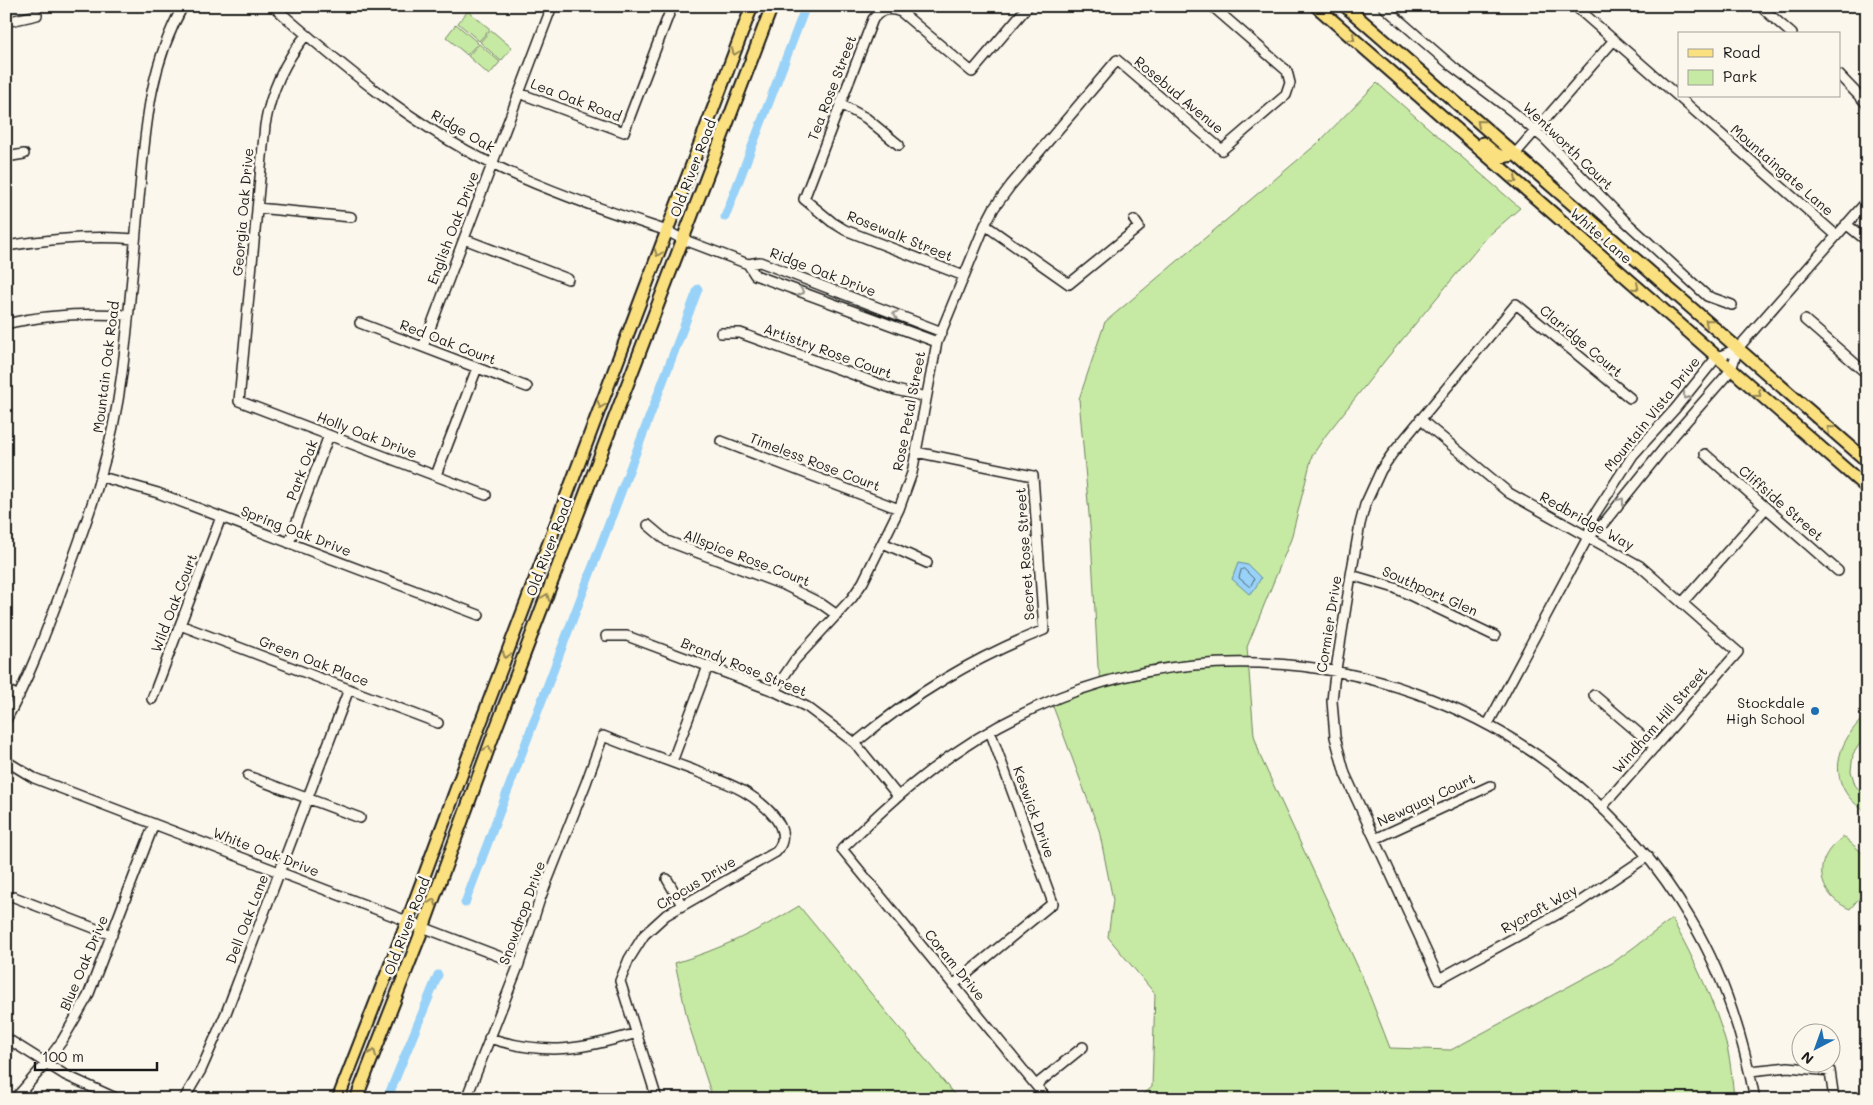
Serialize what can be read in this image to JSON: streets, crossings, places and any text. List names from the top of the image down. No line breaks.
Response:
{"streets":{"main road":["Old River Road","White Lane"],"street":["Tea Rose Street","Rosebud Avenue","Lea Oak Road","Ridge Oak","Wentworth Court","Mountaingate Lane","Georgia Oak Drive","English Oak Drive","Rosewalk Street","Ridge Oak Drive","Claridge Court","Red Oak Court","Artistry Rose Court","Mountain Oak Road","Rose Petal Street","Mountain Vista Drive","Holly Oak Drive","Timeless Rose Court","Park Oak","Cliffside Street","Redbridge Way","Spring Oak Drive","Secret Rose Street","Allspice Rose Court","Southport Glen","Wild Oak Court","Cormier Drive","Green Oak Place","Brandy Rose Street","Windham Hill Street","Newquay Court","Keswick Drive","White Oak Drive","Crocus Drive","Rycroft Way","Snowdrop Drive","Dell Oak Lane","Blue Oak Drive","Coram Drive"]},"crossings":[["Tea Rose Street","Rosewalk Street"],["Rosebud Avenue","Rose Petal Street"],["Lea Oak Road","English Oak Drive"],["Ridge Oak","Old River Road"],["Ridge Oak","Georgia Oak Drive"],["Ridge Oak","English Oak Drive"],["Ridge Oak","Ridge Oak Drive"],["Old River Road","Ridge Oak Drive"],["Old River Road","White Oak Drive"],["Mountaingate Lane","Mountain Vista Drive"],["Georgia Oak Drive","Holly Oak Drive"],["English Oak Drive","Red Oak Court"],["Rosewalk Street","Rose Petal Street"],["White Lane","Mountain Vista Drive"],["Ridge Oak Drive","Rose Petal Street"],["Claridge Court","Cormier Drive"],["Artistry Rose Court","Rose Petal Street"],["Mountain Oak Road","Spring Oak Drive"],["Rose Petal Street","Timeless Rose Court"],["Rose Petal Street","Secret Rose Street"],["Rose Petal Street","Allspice Rose Court"],["Rose Petal Street","Brandy Rose Street"],["Mountain Vista Drive","Redbridge Way"],["Holly Oak Drive","Park Oak"],["Park Oak","Spring Oak Drive"],["Redbridge Way","Cormier Drive"],["Redbridge Way","Windham Hill Street"],["Spring Oak Drive","Wild Oak Court"],["Secret Rose Street","Brandy Rose Street"],["Southport Glen","Cormier Drive"],["Wild Oak Court","Green Oak Place"],["Cormier Drive","Newquay Court"],["Cormier Drive","Rycroft Way"],["Green Oak Place","Dell Oak Lane"],["Brandy Rose Street","Coram Drive"],["Keswick Drive","Coram Drive"],["White Oak Drive","Snowdrop Drive"],["White Oak Drive","Dell Oak Lane"],["White Oak Drive","Blue Oak Drive"],["Crocus Drive","Snowdrop Drive"]],"places":["Stockdale High School"],"legend":["Road","Park"],"scale_bar":"100 m","north":"bottom left"}
